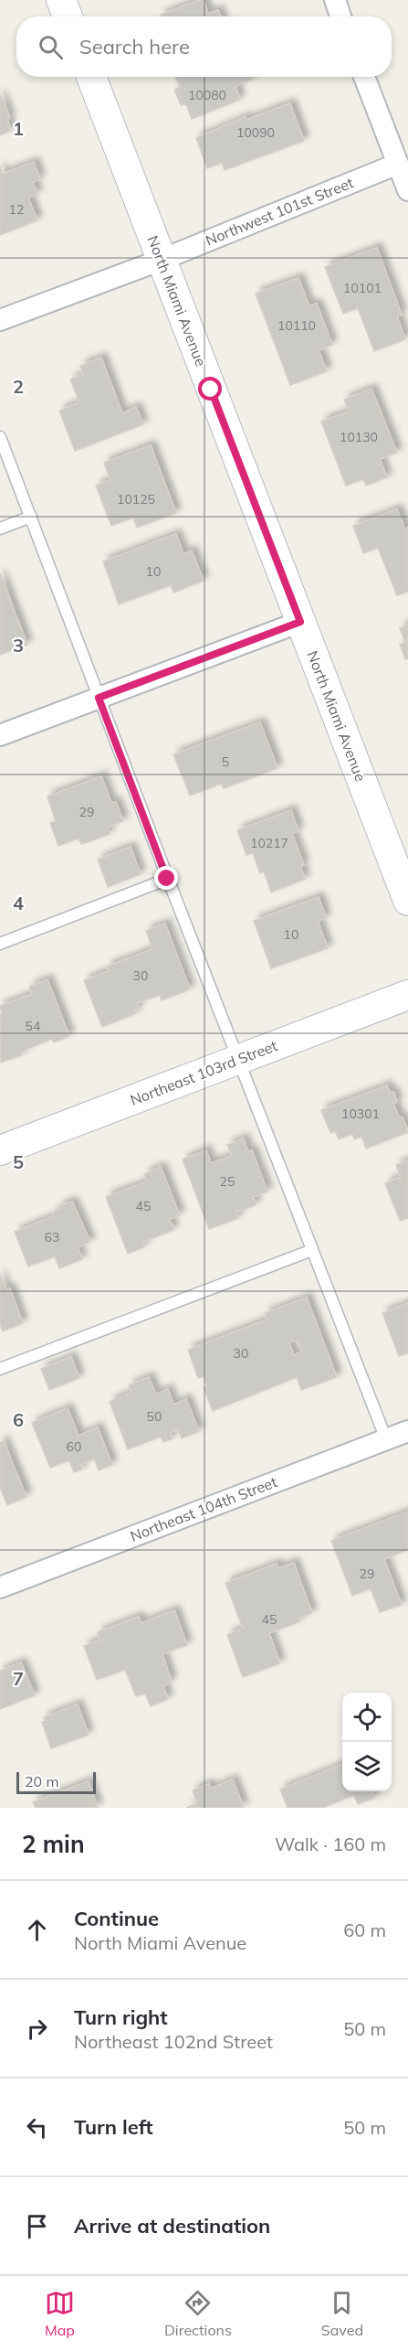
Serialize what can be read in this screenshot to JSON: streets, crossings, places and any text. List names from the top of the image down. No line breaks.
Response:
{"streets":{"main road":["North Miami Avenue","Northeast 103rd Street"],"street":["Northwest 101st Street","Northeast 104th Street"]},"crossings":[["Northwest 101st Street","North Miami Avenue"]],"house_numbers":["10080","10090","12","10101","10110","10130","10125","10","5","29","10217","10","30","54","10301","25","45","63","30","50","60","29","45"],"scale_bar":"20 m","page":{"search":"Search here","scale":"20 m","heading":["2 min","Walk · 160 m"],"list":[["Continue","North Miami Avenue","60 m"],["Turn right","Northeast 102nd Street","50 m"],["Turn left","50 m"],"Arrive at destination"],"nav":["Map","Directions","Saved"]},"grid":{"rows":["1","2","3","4","5","6","7"]}}
